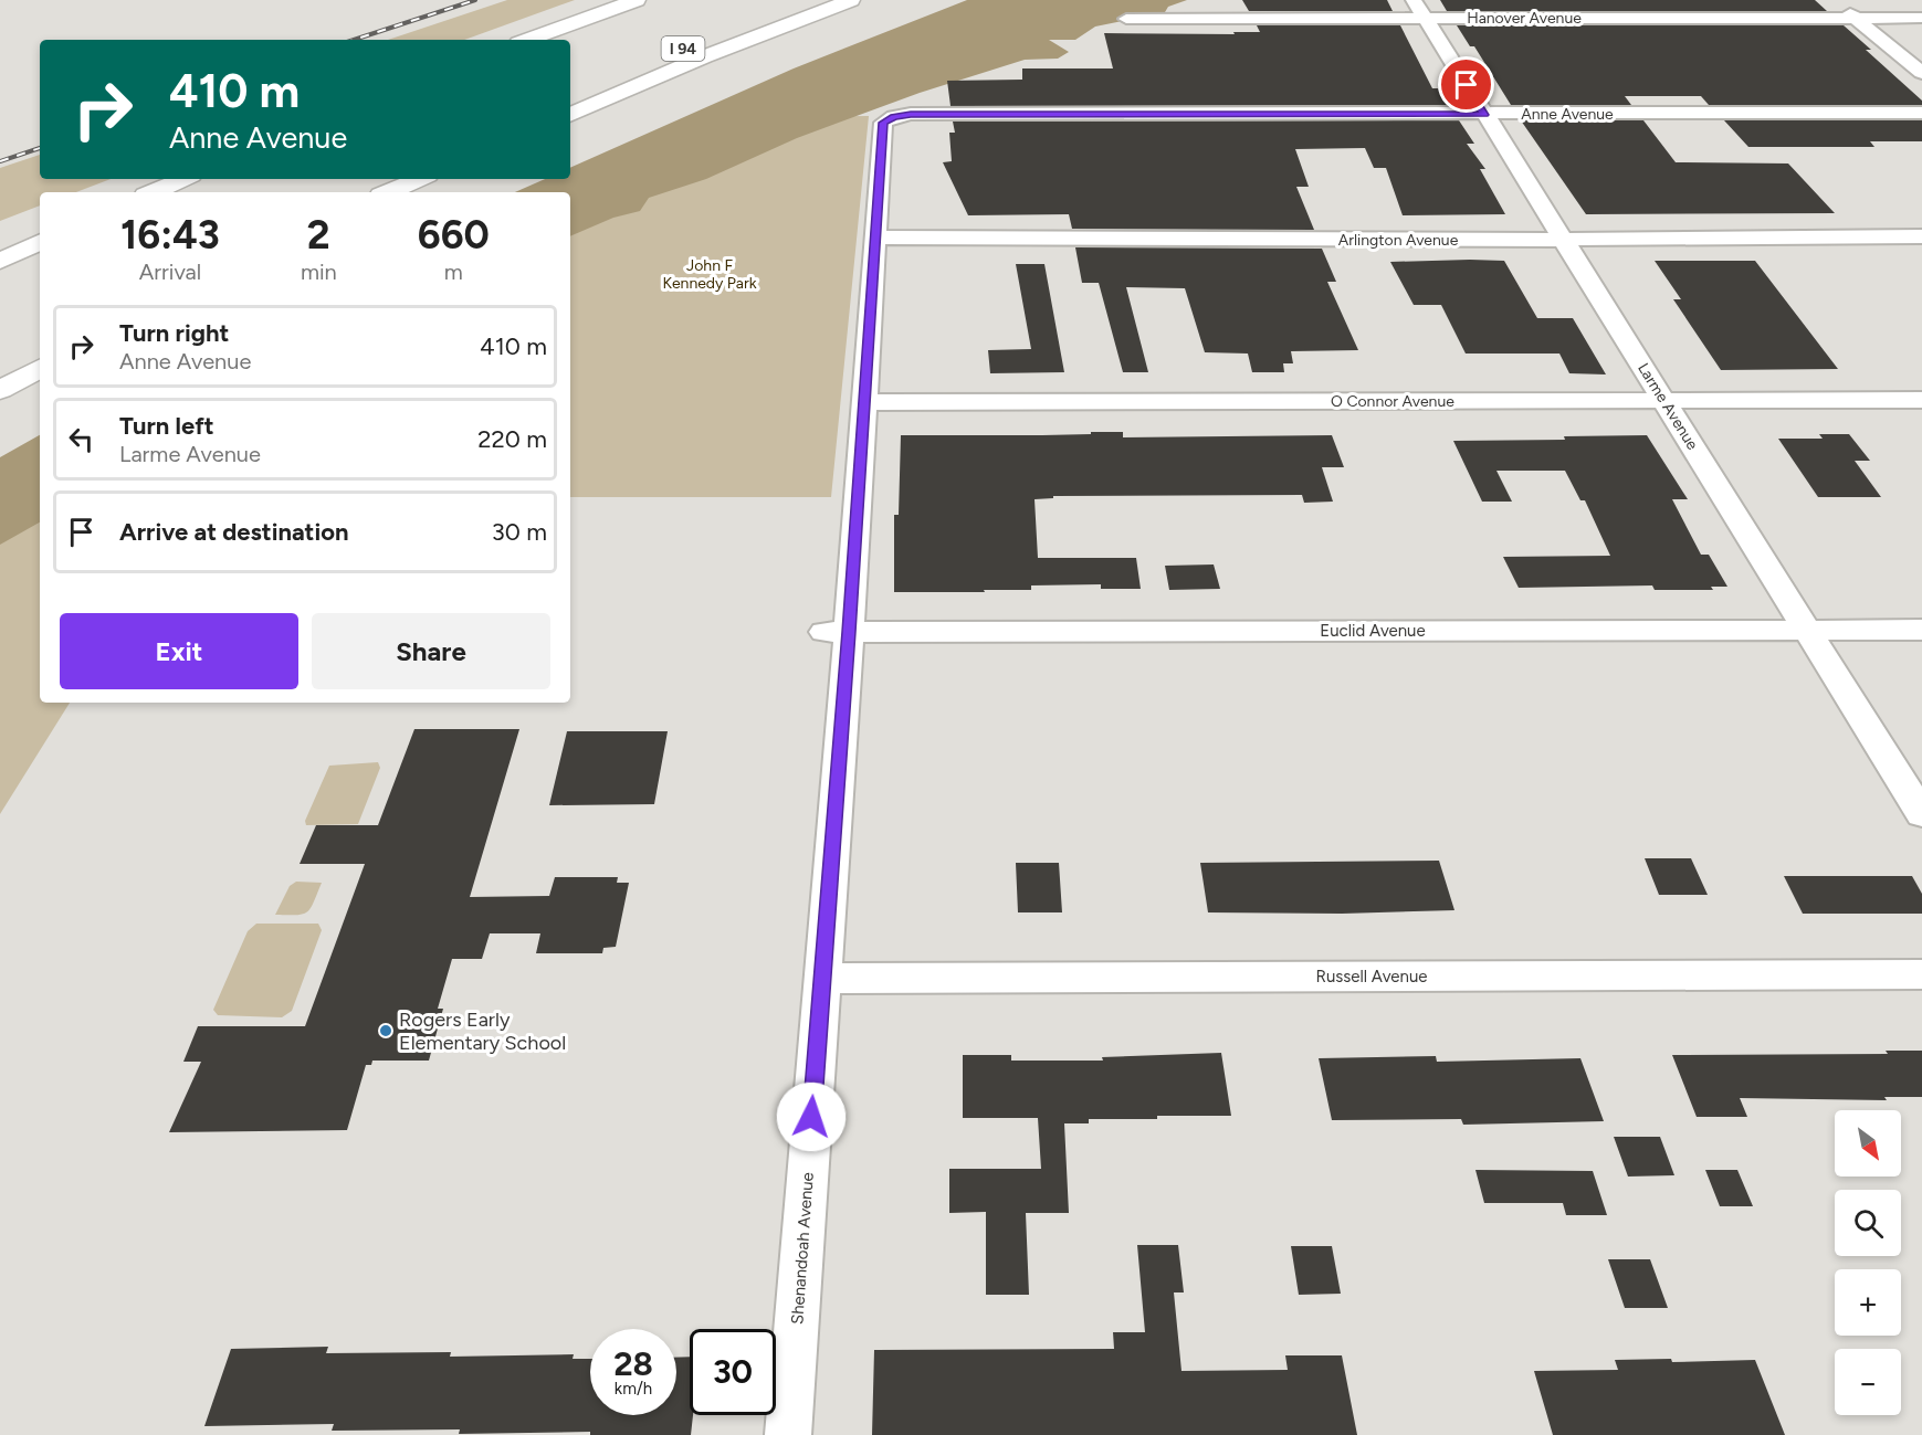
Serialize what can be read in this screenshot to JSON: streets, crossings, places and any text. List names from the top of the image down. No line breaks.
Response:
{"streets":{"highway":["I 94"],"street":["Hanover Avenue","Anne Avenue","Arlington Avenue","O Connor Avenue","Larme Avenue","Euclid Avenue","Russell Avenue","Shenandoah Avenue"]},"crossings":[["Hanover Avenue","Larme Avenue"],["Anne Avenue","Larme Avenue"],["Anne Avenue","Shenandoah Avenue"],["Arlington Avenue","Larme Avenue"],["Arlington Avenue","Shenandoah Avenue"],["O Connor Avenue","Larme Avenue"],["O Connor Avenue","Shenandoah Avenue"],["Larme Avenue","Euclid Avenue"],["Euclid Avenue","Shenandoah Avenue"],["Russell Avenue","Shenandoah Avenue"]],"parks":["John F Kennedy Park"],"places":["Rogers Early Elementary School"],"north":"bottom right","page":{"turn":["410 m","Anne Avenue"],"eta":["16:43","Arrival","2","min","660","m"],"list":[{"name":"Turn right","note":"Anne Avenue","value":"410 m"},{"name":"Turn left","note":"Larme Avenue","value":"220 m"},{"name":"Arrive at destination","value":"30 m"}],"buttons":["Exit","Share"],"map_buttons":["+","−"],"speed":"28 km/h","limit":"30"}}
